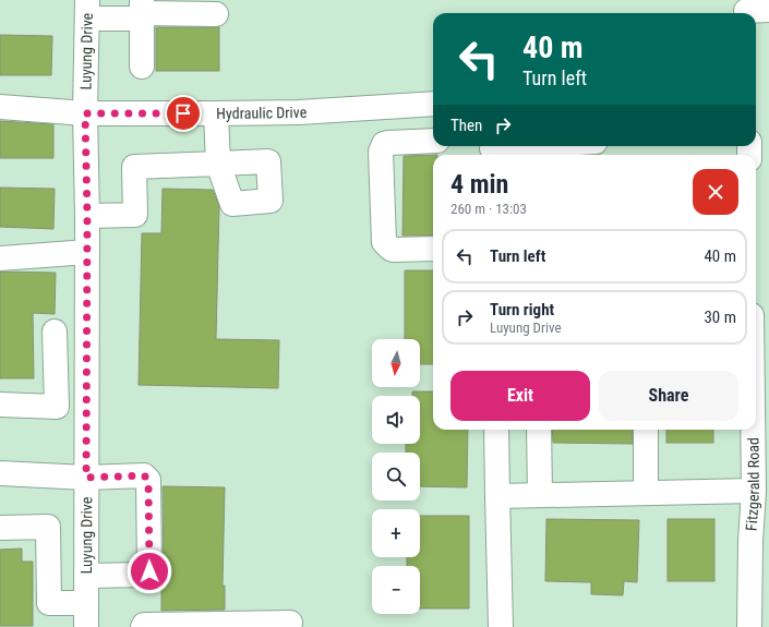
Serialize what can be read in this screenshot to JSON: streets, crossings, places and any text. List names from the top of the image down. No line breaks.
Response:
{"streets":{"street":["Luyung Drive","Hydraulic Drive","Fitzgerald Road"]},"crossings":[["Luyung Drive","Hydraulic Drive"]],"north":"bottom","page":{"turn":["40 m","Turn left"],"then":"Then","heading":["4 min","260 m · 13:03"],"list":[{"name":"Turn left","value":"40 m"},{"name":"Turn right","note":"Luyung Drive","value":"30 m"}],"map_buttons":["+","−"],"buttons":["Exit","Share"]}}
